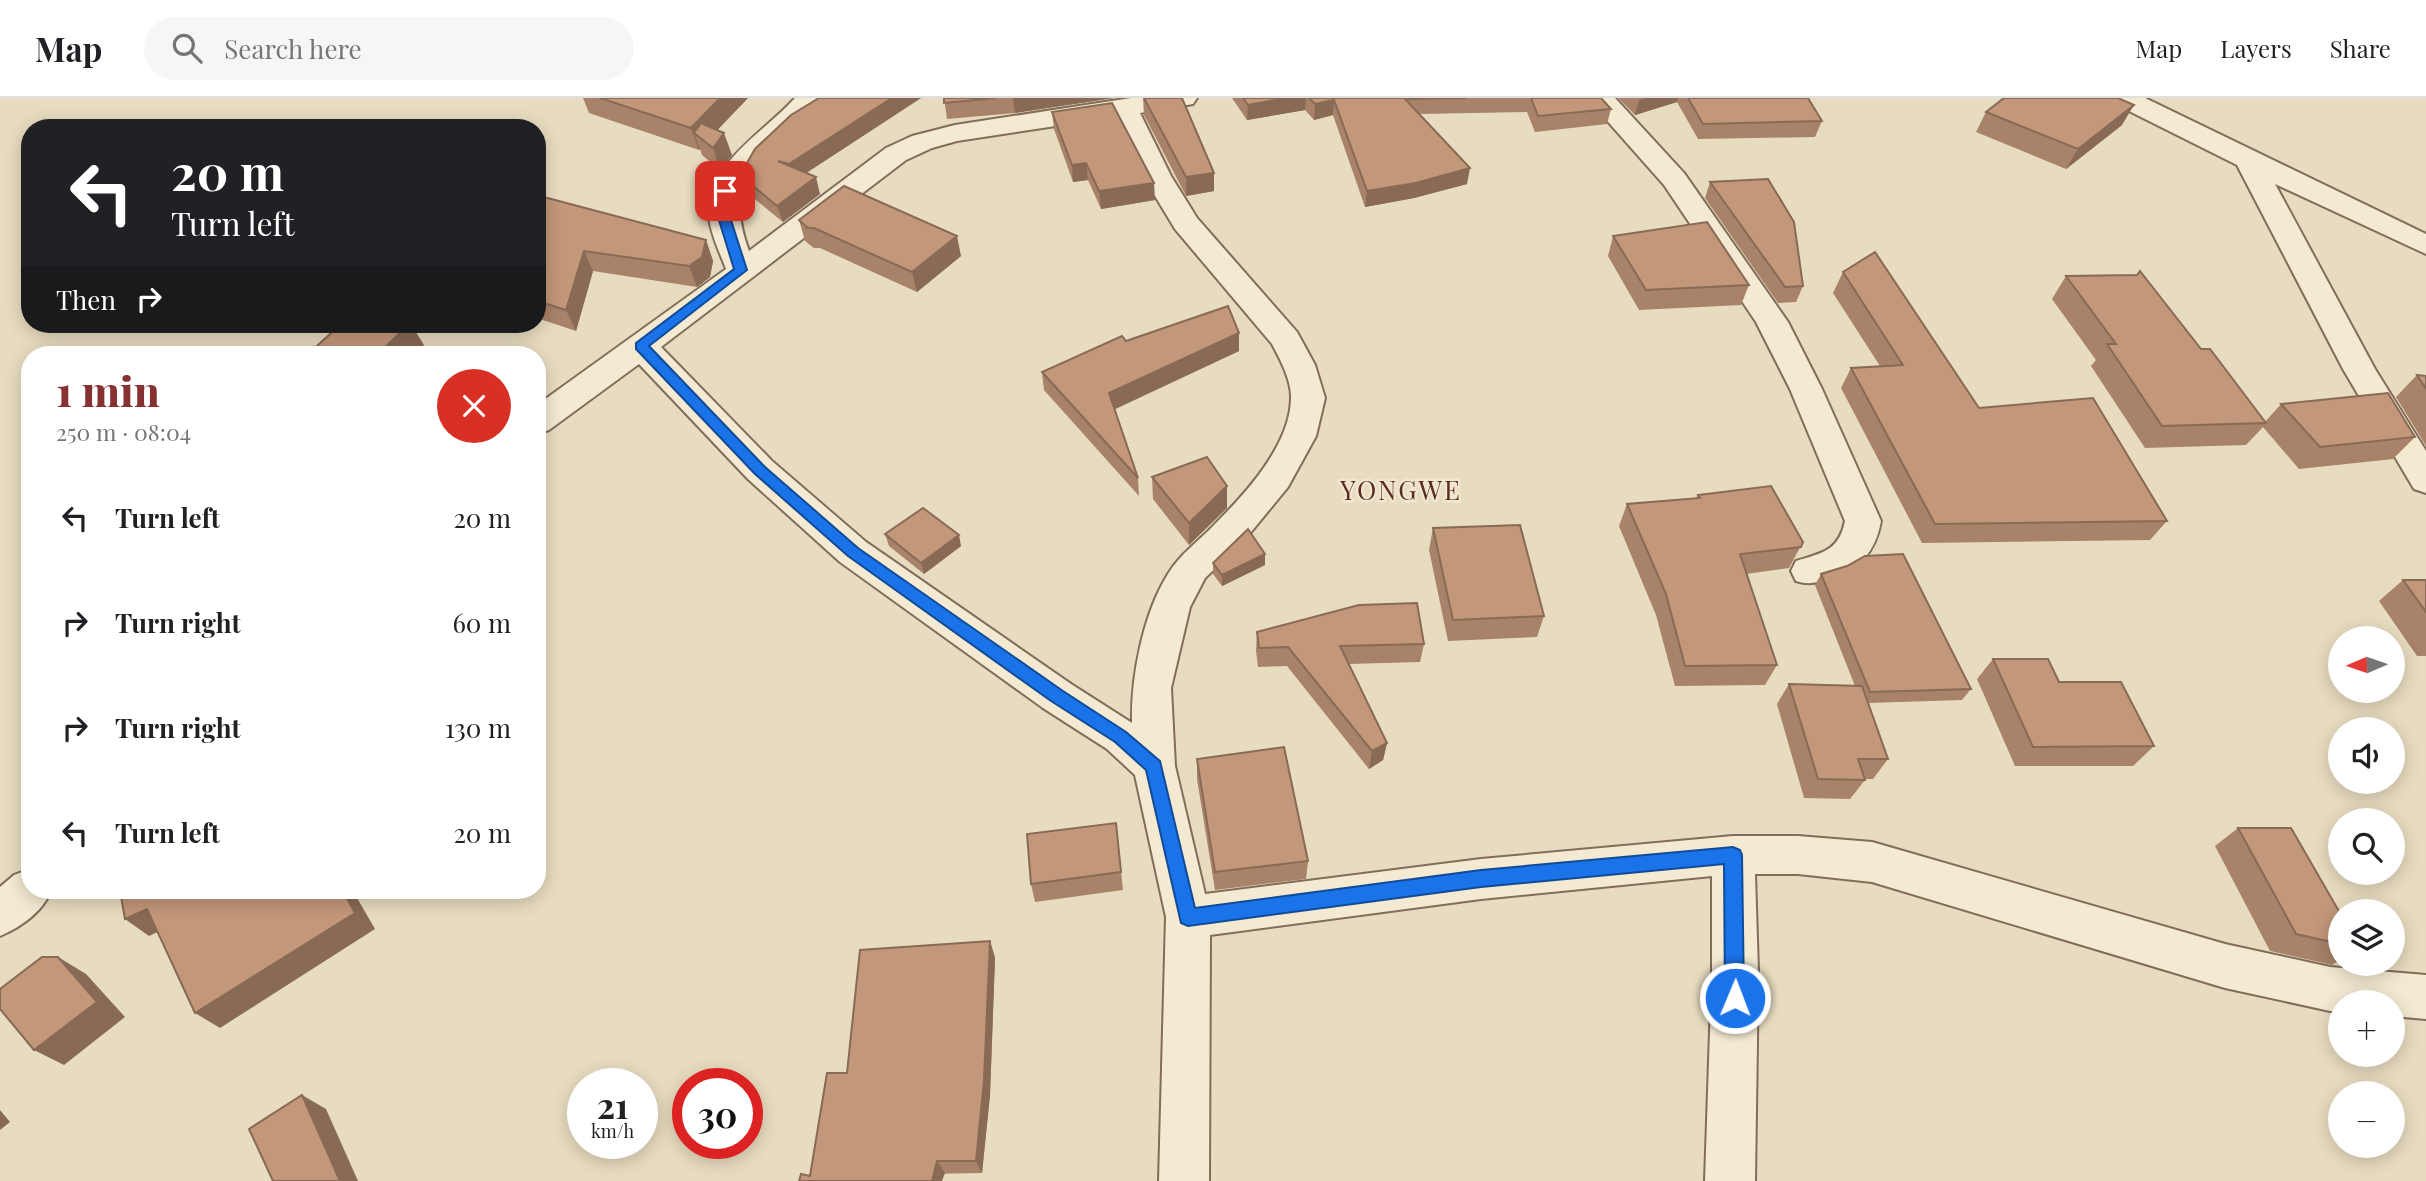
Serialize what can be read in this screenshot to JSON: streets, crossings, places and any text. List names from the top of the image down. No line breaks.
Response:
{"districts":["YONGWE"],"north":"left","page":{"header":"Map","search":"Search here","nav":["Map","Layers","Share"],"turn":["20 m","Turn left"],"then":"Then","heading":["1 min","250 m · 08:04"],"list":[{"name":"Turn left","value":"20 m"},{"name":"Turn right","value":"60 m"},{"name":"Turn right","value":"130 m"},{"name":"Turn left","value":"20 m"}],"map_buttons":["+","−"],"speed":"21 km/h","limit":"30"}}
